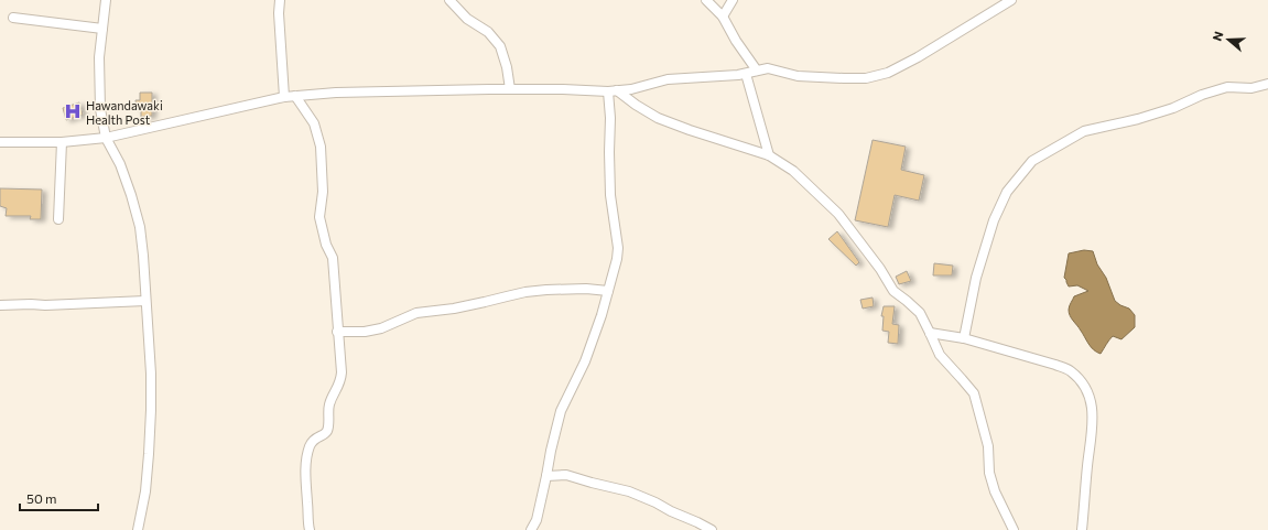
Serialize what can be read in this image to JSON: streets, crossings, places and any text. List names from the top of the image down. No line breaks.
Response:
{"places":{"hospital":["Hawandawaki Health Post"]},"scale_bar":"50 m","north":"left"}
